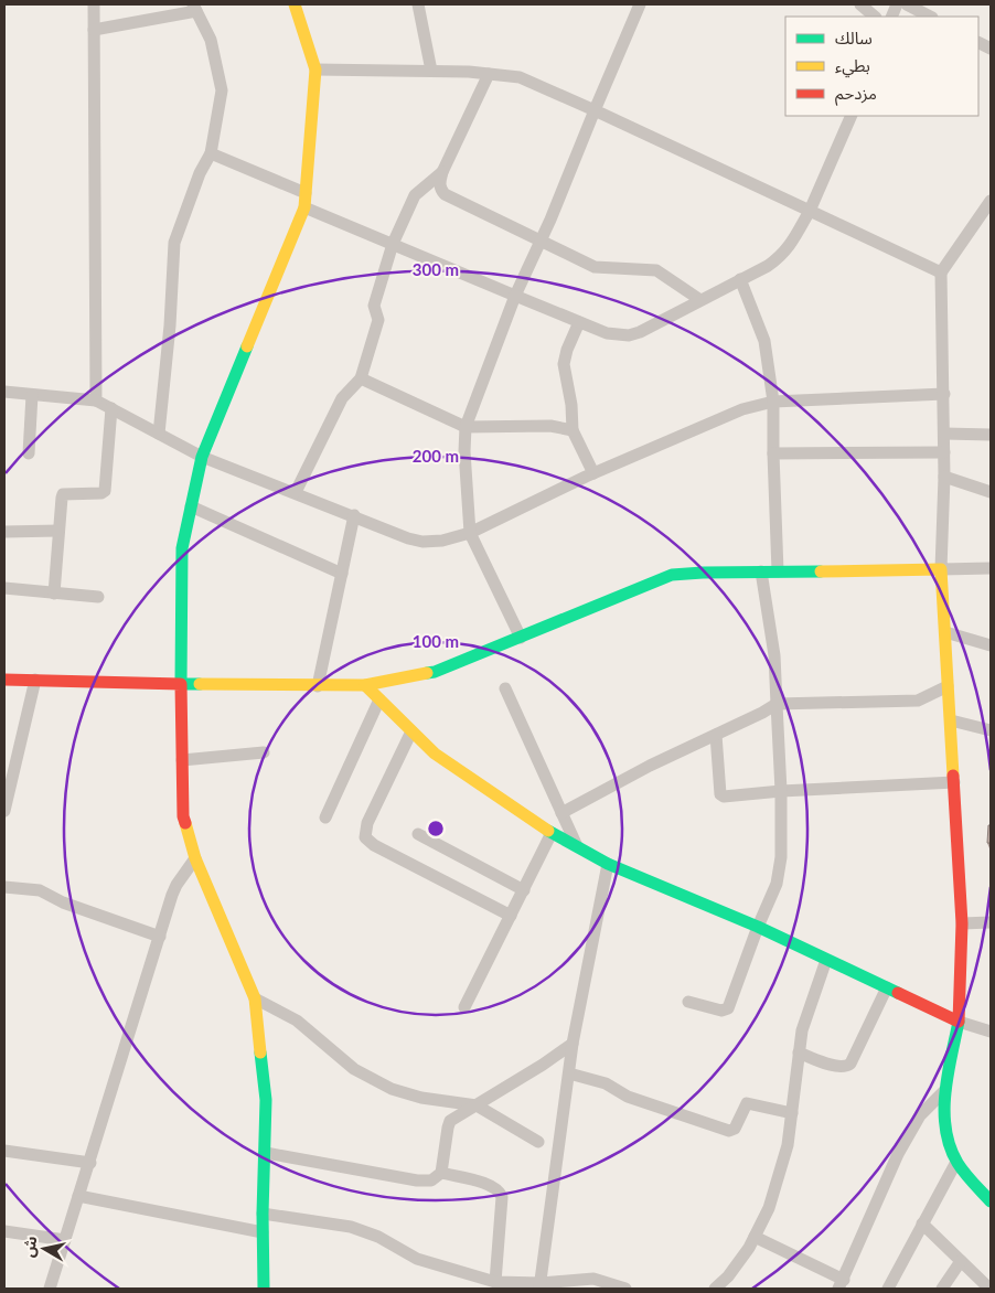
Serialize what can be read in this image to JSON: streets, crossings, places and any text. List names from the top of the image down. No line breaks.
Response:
{"legend":["سالك","بطيء","مزدحم"],"north":"left","rings":["300 m","200 m","100 m"]}
